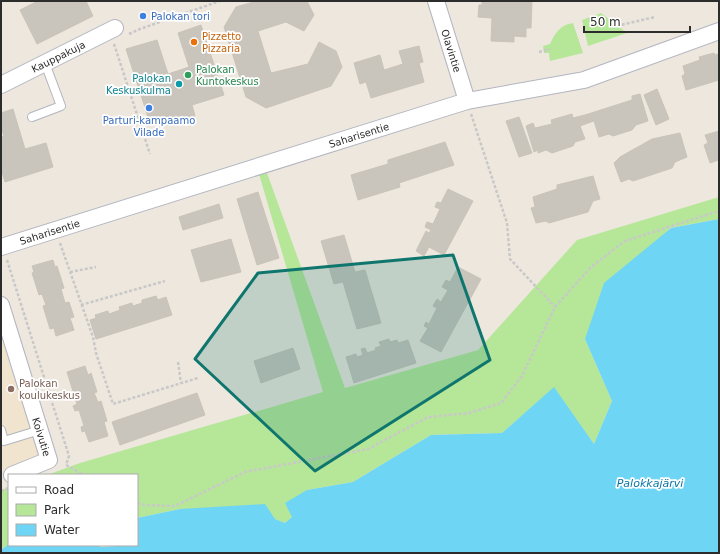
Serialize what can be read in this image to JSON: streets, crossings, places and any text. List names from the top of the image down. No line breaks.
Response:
{"streets":{"street":["Olavintie","Kauppakuja","Saharisentie","Koivutie"]},"crossings":[["Olavintie","Saharisentie"]],"water":["Palokkajärvi"],"places":["Palokan tori","Pizzetto Pizzaria","Palokan Kuntokeskus","Palokan Keskuskulma","Parturi-kampaamo Vilade","Palokan koulukeskus"],"legend":["Road","Park","Water"],"scale_bar":"50 m"}
